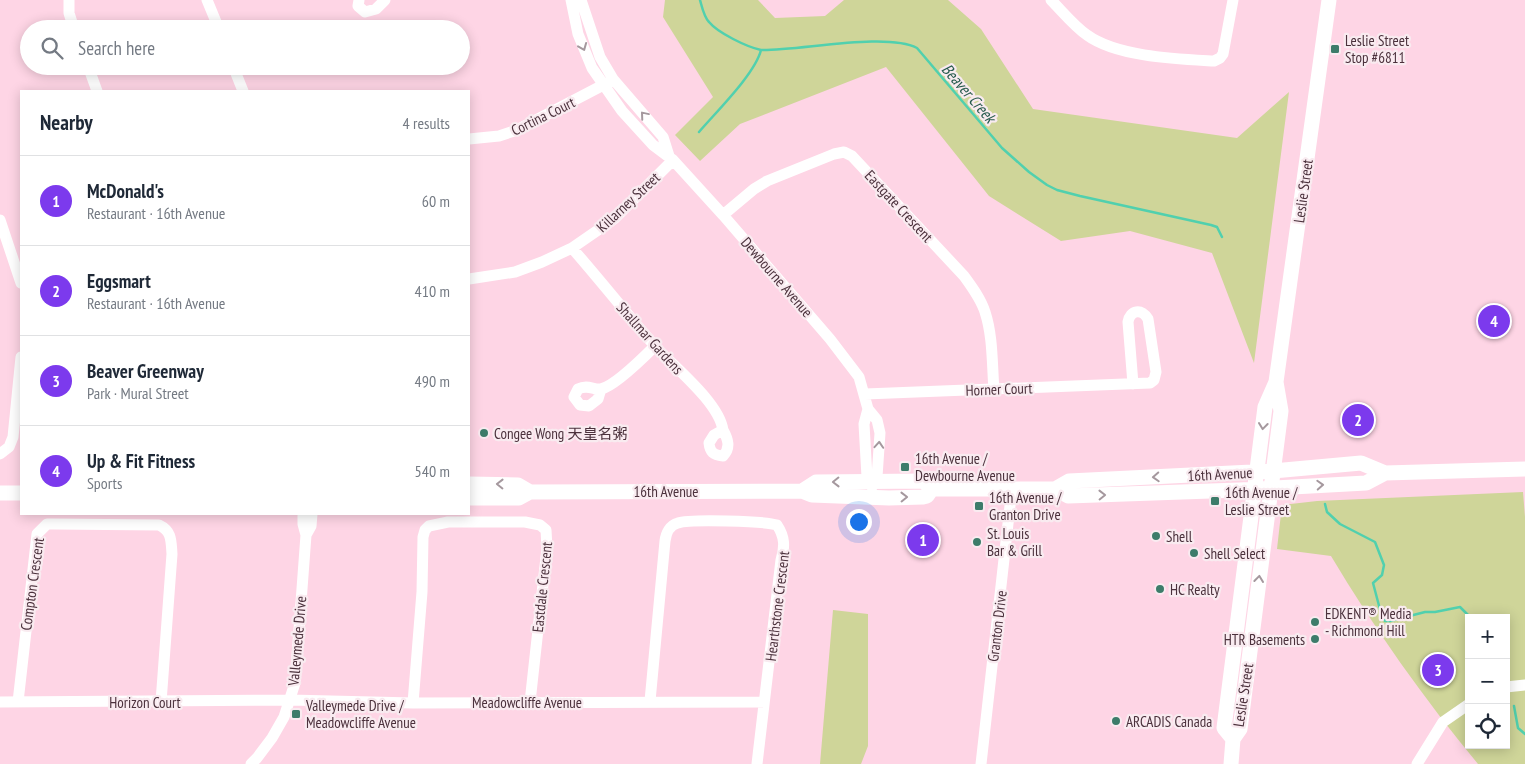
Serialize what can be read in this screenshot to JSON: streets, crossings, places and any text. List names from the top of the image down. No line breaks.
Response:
{"streets":{"main road":["Leslie Street","16th Avenue"],"street":["Cortina Court","Killarney Street","Eastgate Crescent","Dewbourne Avenue","Shallmar Gardens","Horner Court","Compton Crescent","Eastdale Crescent","Hearthstone Crescent","Granton Drive","Valleymede Drive","Horizon Court","Meadowcliffe Avenue"]},"crossings":[["Cortina Court","Dewbourne Avenue"],["Leslie Street","16th Avenue"],["Killarney Street","Dewbourne Avenue"],["Killarney Street","Shallmar Gardens"],["Eastgate Crescent","Dewbourne Avenue"],["Eastgate Crescent","Horner Court"],["Dewbourne Avenue","Horner Court"],["Dewbourne Avenue","16th Avenue"],["16th Avenue","Granton Drive"],["Compton Crescent","Horizon Court"],["Eastdale Crescent","Meadowcliffe Avenue"],["Hearthstone Crescent","Meadowcliffe Avenue"],["Valleymede Drive","Horizon Court"],["Valleymede Drive","Meadowcliffe Avenue"],["Horizon Court","Meadowcliffe Avenue"]],"water":["Beaver Creek"],"places":{"transit":["Leslie Street Stop #6811","16th Avenue / Dewbourne Avenue","16th Avenue / Leslie Street","16th Avenue / Granton Drive","Valleymede Drive / Meadowcliffe Avenue"],"other":["Congee Wong 天皇名粥","Shell","St. Louis Bar & Grill","Shell Select","HC Realty","EDKENT® Media - Richmond Hill","HTR Basements","ARCADIS Canada"]},"page":{"search":"Search here","heading":["Nearby","4 results"],"list":[{"mark":"1","name":"McDonald's","note":"Restaurant · 16th Avenue","value":"60 m"},{"mark":"2","name":"Eggsmart","note":"Restaurant · 16th Avenue","value":"410 m"},{"mark":"3","name":"Beaver Greenway","note":"Park · Mural Street","value":"490 m"},{"mark":"4","name":"Up & Fit Fitness","note":"Sports","value":"540 m"}],"pins":["4","2","1","3"],"map_buttons":["+","−"]}}
